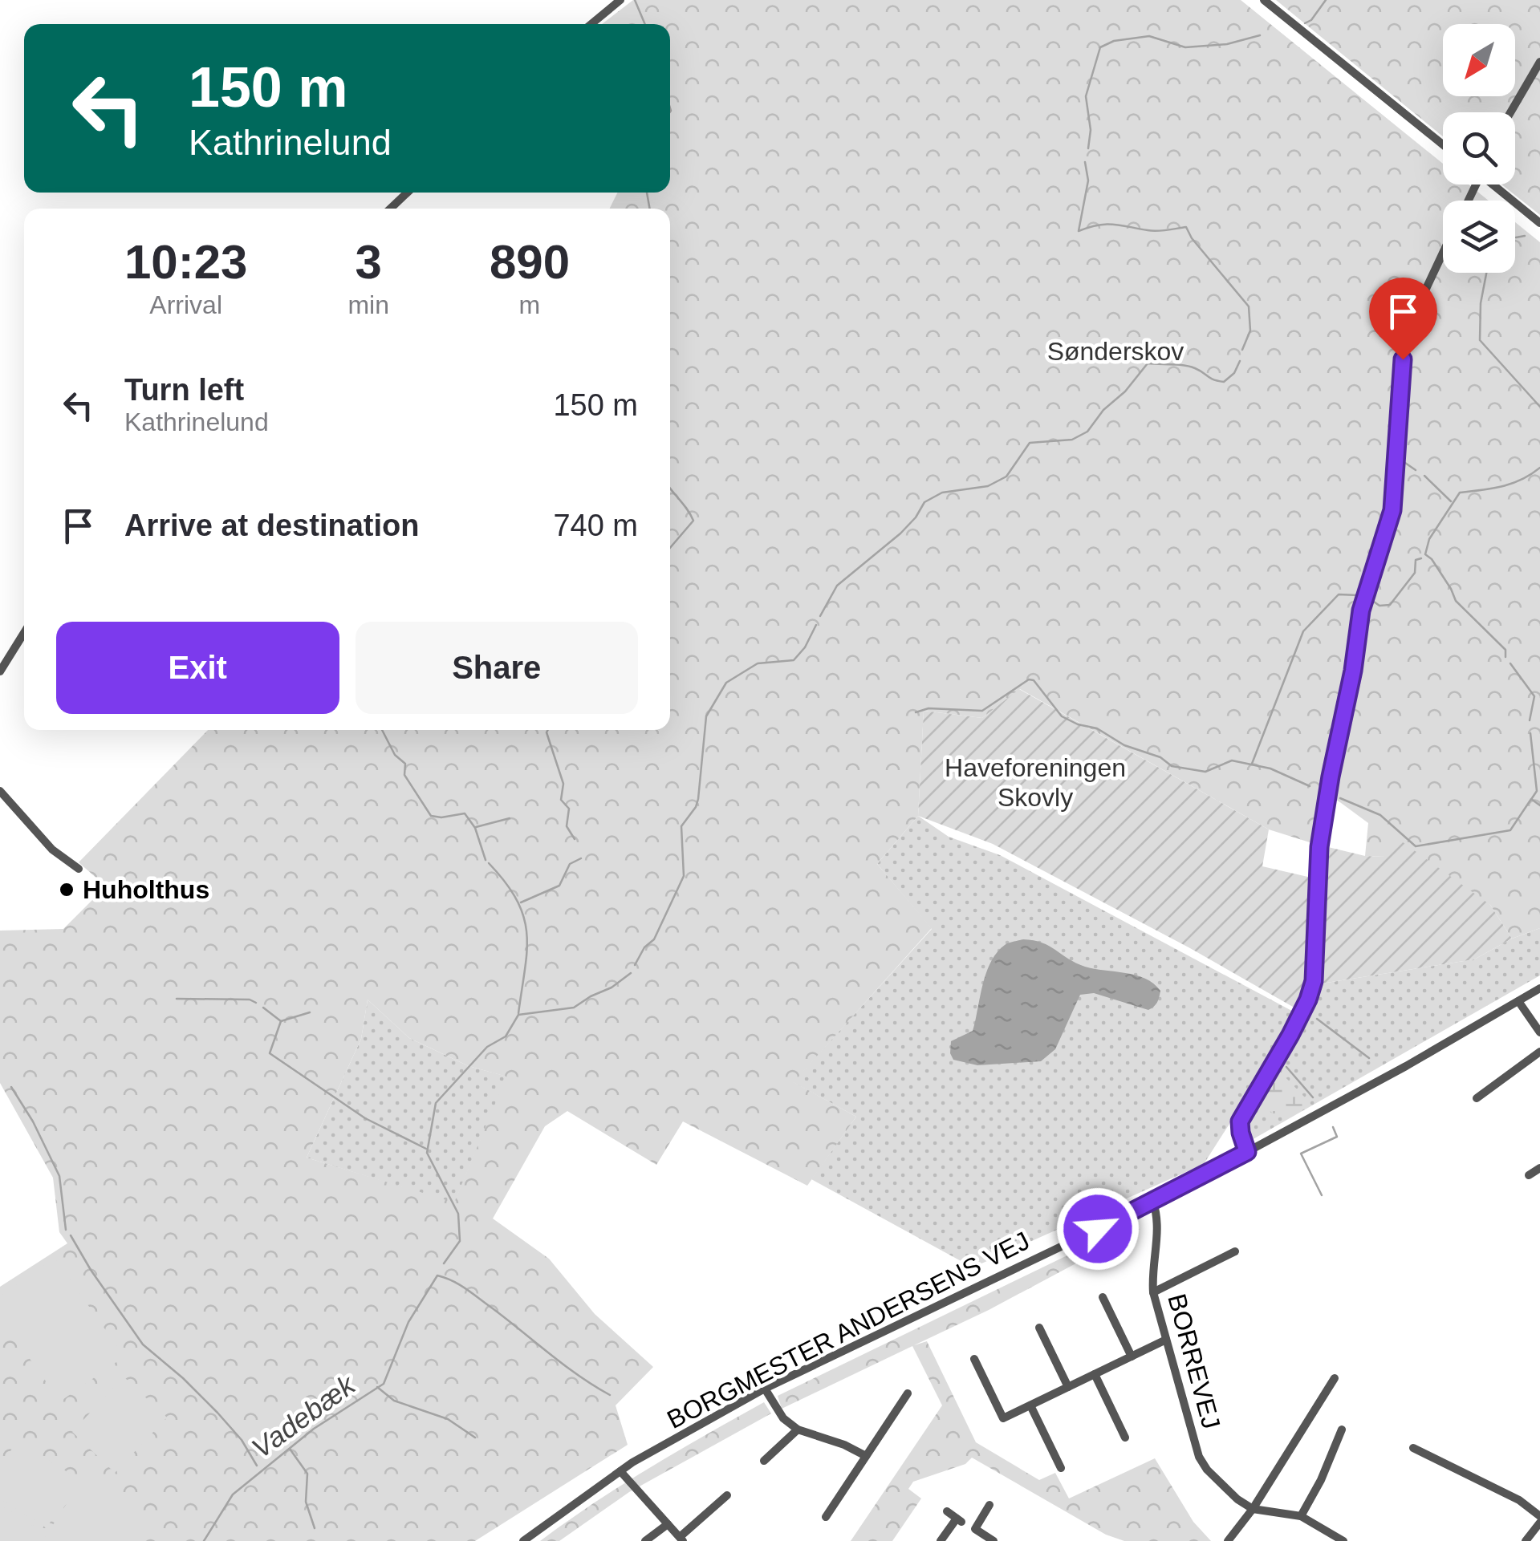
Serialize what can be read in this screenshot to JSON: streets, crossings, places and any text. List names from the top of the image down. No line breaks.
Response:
{"streets":{"street":["BORGMESTER ANDERSENS VEJ","BORREVEJ"]},"crossings":[["BORGMESTER ANDERSENS VEJ","BORREVEJ"]],"water":["Vadebæk"],"parks":["Sønderskov","Haveforeningen Skovly"],"places":["Huholthus"],"north":"bottom left","page":{"turn":["150 m","Kathrinelund"],"eta":["10:23","Arrival","3","min","890","m"],"list":[{"name":"Turn left","note":"Kathrinelund","value":"150 m"},{"name":"Arrive at destination","value":"740 m"}],"buttons":["Exit","Share"]}}
